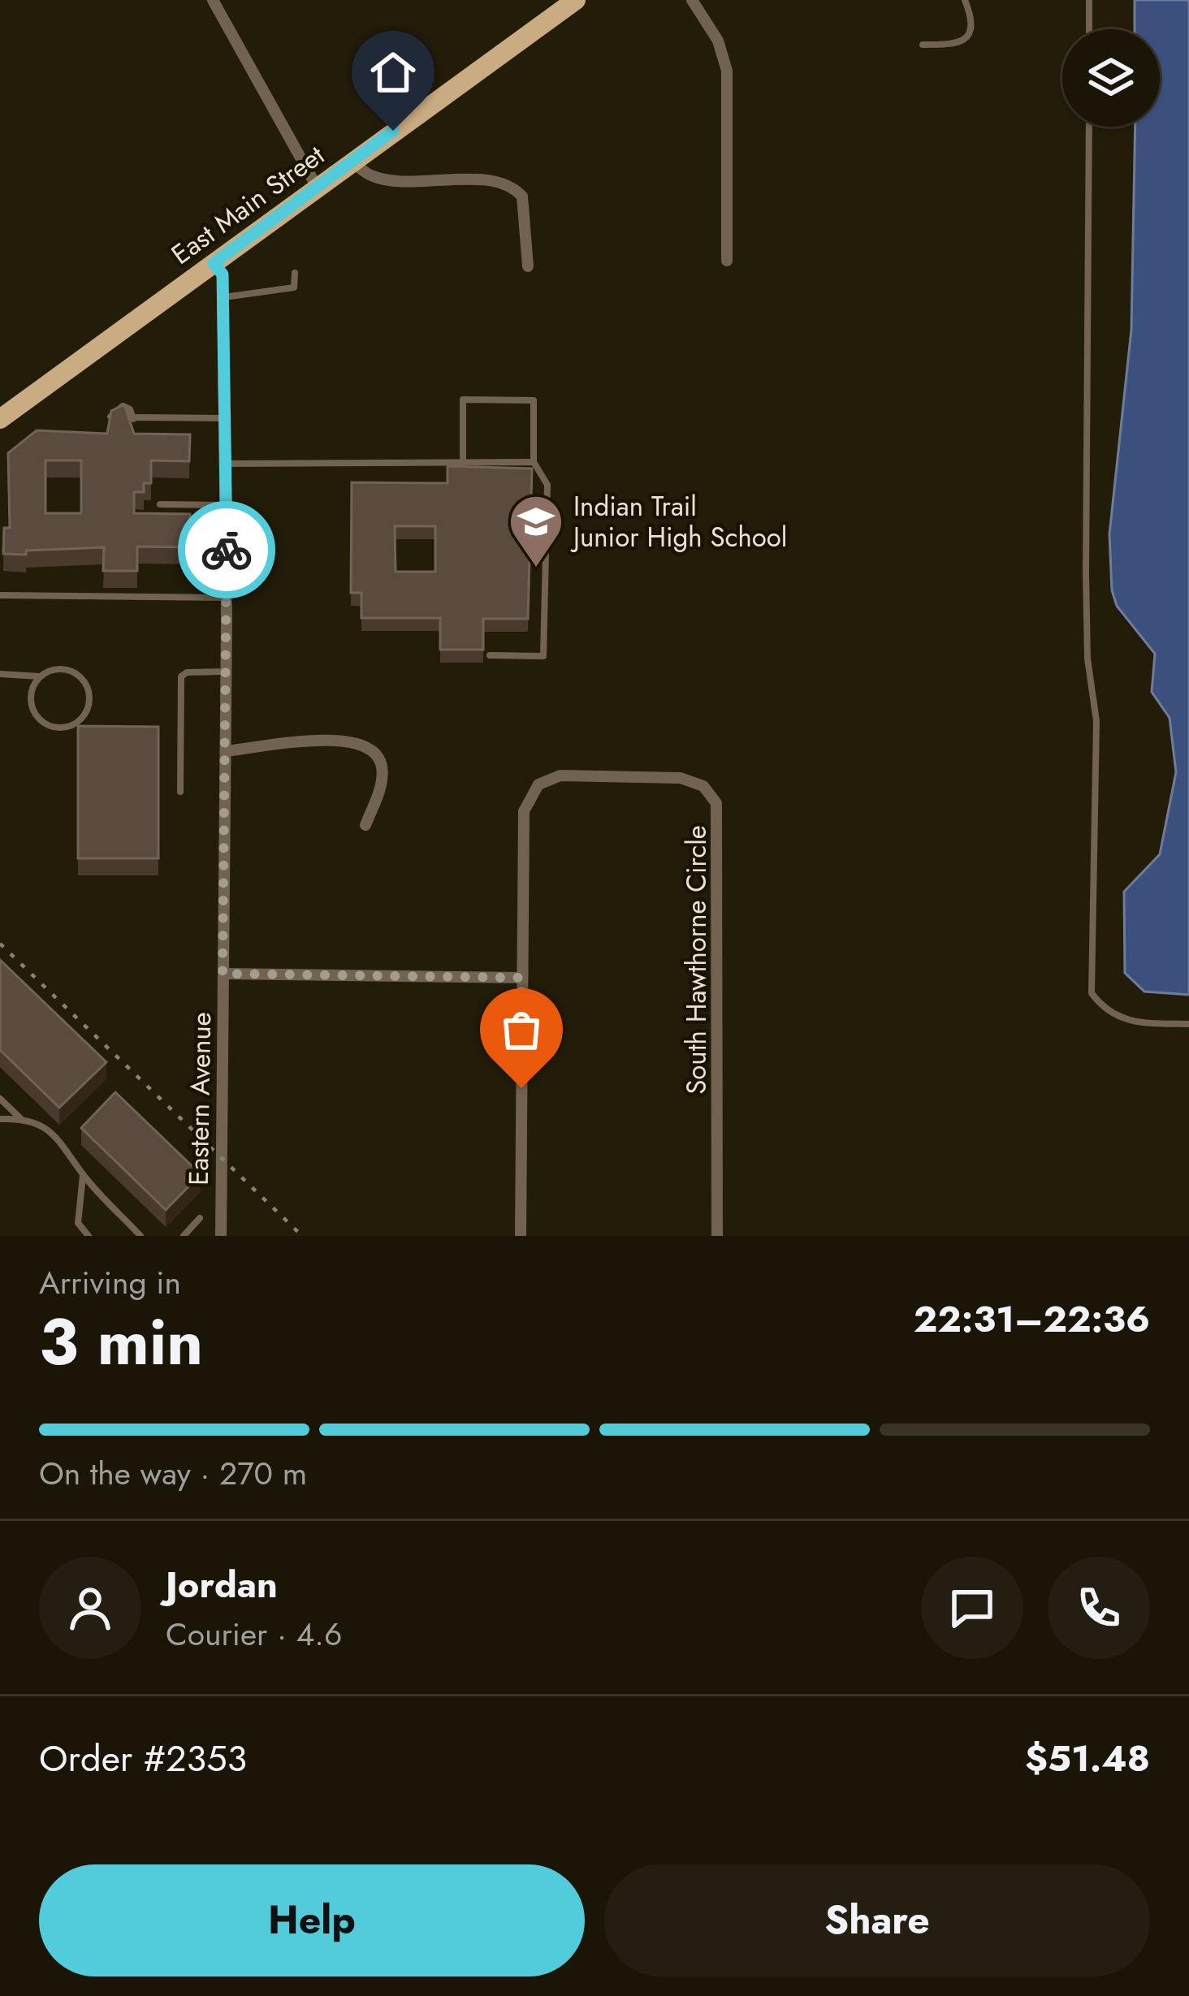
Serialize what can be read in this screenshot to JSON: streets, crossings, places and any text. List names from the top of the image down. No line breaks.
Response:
{"streets":{"main road":["East Main Street"],"street":["South Hawthorne Circle","Eastern Avenue"]},"crossings":[["East Main Street","Eastern Avenue"]],"places":{"school or university":["Indian Trail Junior High School"]},"page":{"heading":["3 min","Arriving in","22:31–22:36"],"panel":["Jordan","Courier · 4.6","Order #2353","$51.48"],"bar":"On the way · 270 m","buttons":["Help","Share"]}}
